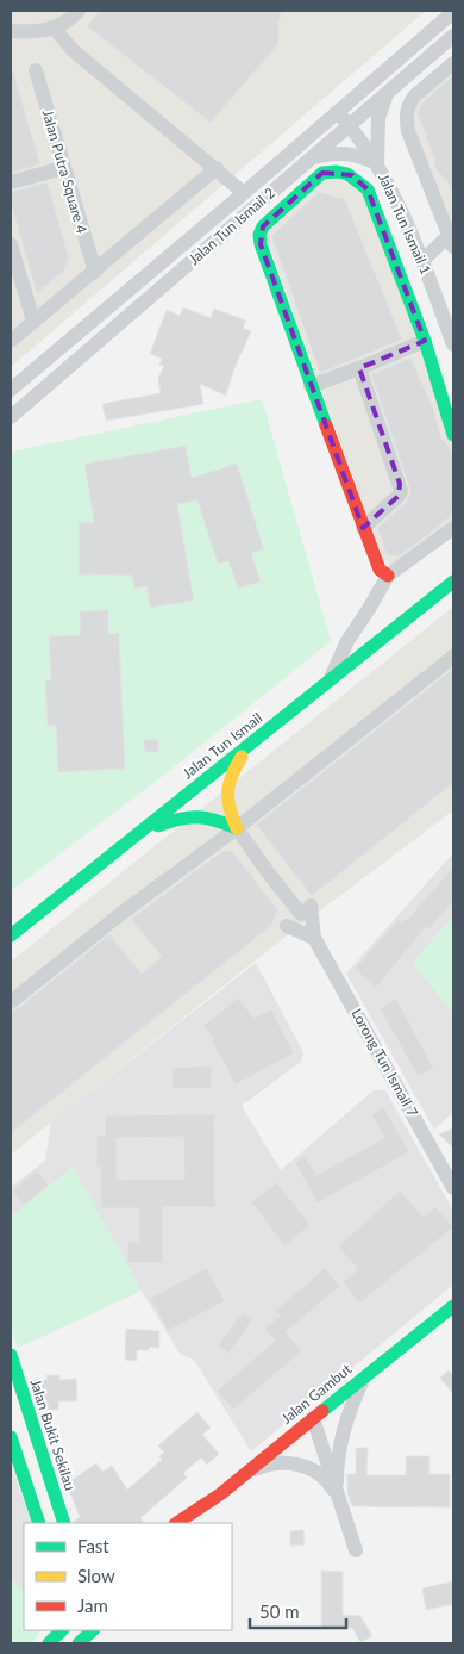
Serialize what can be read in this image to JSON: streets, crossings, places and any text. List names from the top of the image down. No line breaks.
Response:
{"streets":{"street":["Jalan Putra Square 4","Jalan Tun Ismail 1","Jalan Tun Ismail 2","Jalan Tun Ismail","Lorong Tun Ismail 7","Jalan Gambut","Jalan Bukit Sekilau"]},"crossings":[["Jalan Tun Ismail 1","Jalan Tun Ismail 2"]],"legend":["Fast","Slow","Jam"],"scale_bar":"50 m"}
